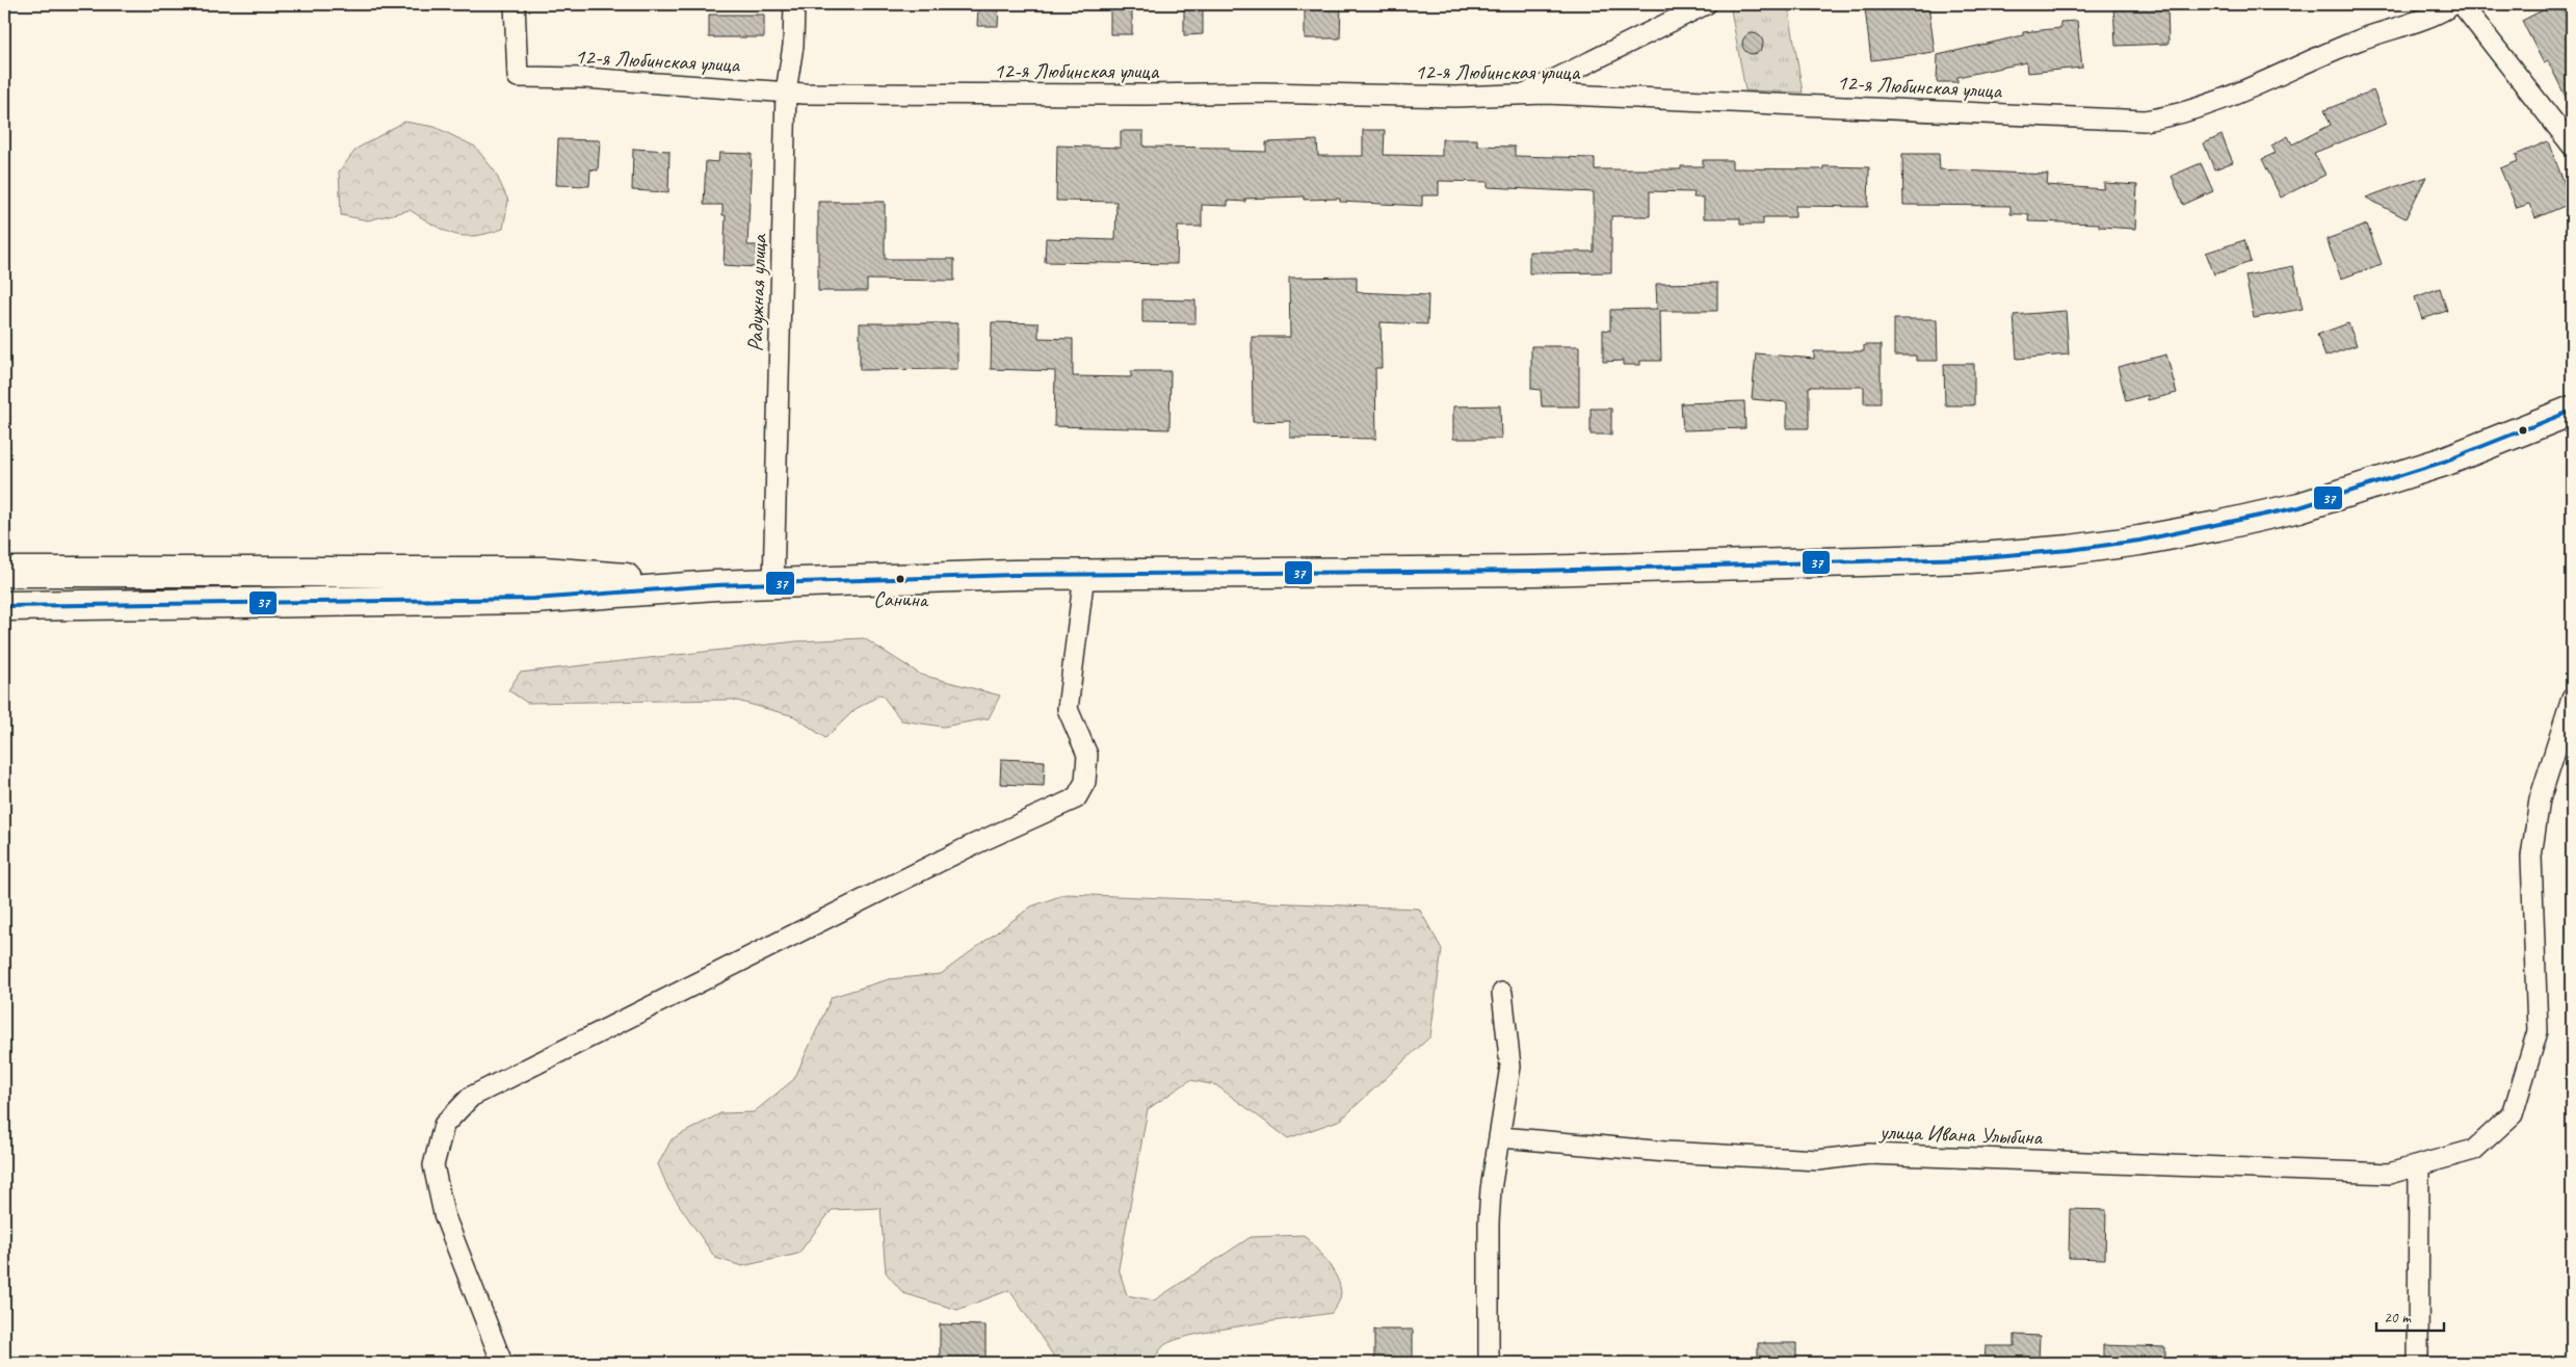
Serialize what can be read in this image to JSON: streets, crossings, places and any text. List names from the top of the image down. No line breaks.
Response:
{"streets":{"street":["12-я Любинская улица","Радужная улица","улица Ивана Улыбина"]},"crossings":[["12-я Любинская улица","Радужная улица"]],"places":["Санина"],"lines":["transit line 37"],"scale_bar":"20 m"}
